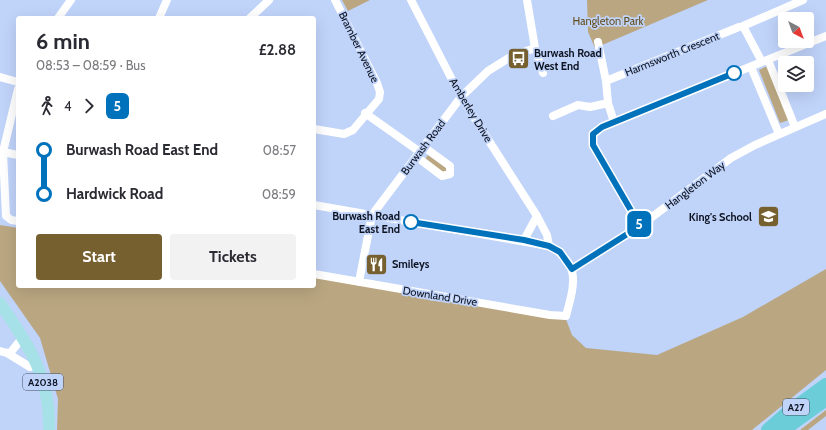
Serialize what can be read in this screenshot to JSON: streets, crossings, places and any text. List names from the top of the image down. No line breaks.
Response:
{"streets":{"highway":["A27"],"main road":["A2038"],"street":["Bramber Avenue","Harmsworth Crescent","Amberley Drive","Burwash Road","Hangleton Way","Downland Drive"]},"crossings":[["Amberley Drive","Burwash Road"],["Burwash Road","Downland Drive"],["Hangleton Way","Downland Drive"]],"parks":["Hangleton Park"],"places":{"bus stop":["Burwash Road West End"],"school or university":["King's School"],"other":["Burwash Road East End"],"restaurant":["Smileys"]},"lines":["bus line 5"],"north":"bottom right","page":{"on_map":"5","heading":["6 min","08:53 – 08:59 · Bus","£2.88"],"legs":["4","5"],"list":[{"name":"Burwash Road East End","value":"08:57"},{"name":"Hardwick Road","value":"08:59"}],"buttons":["Start","Tickets"]}}
